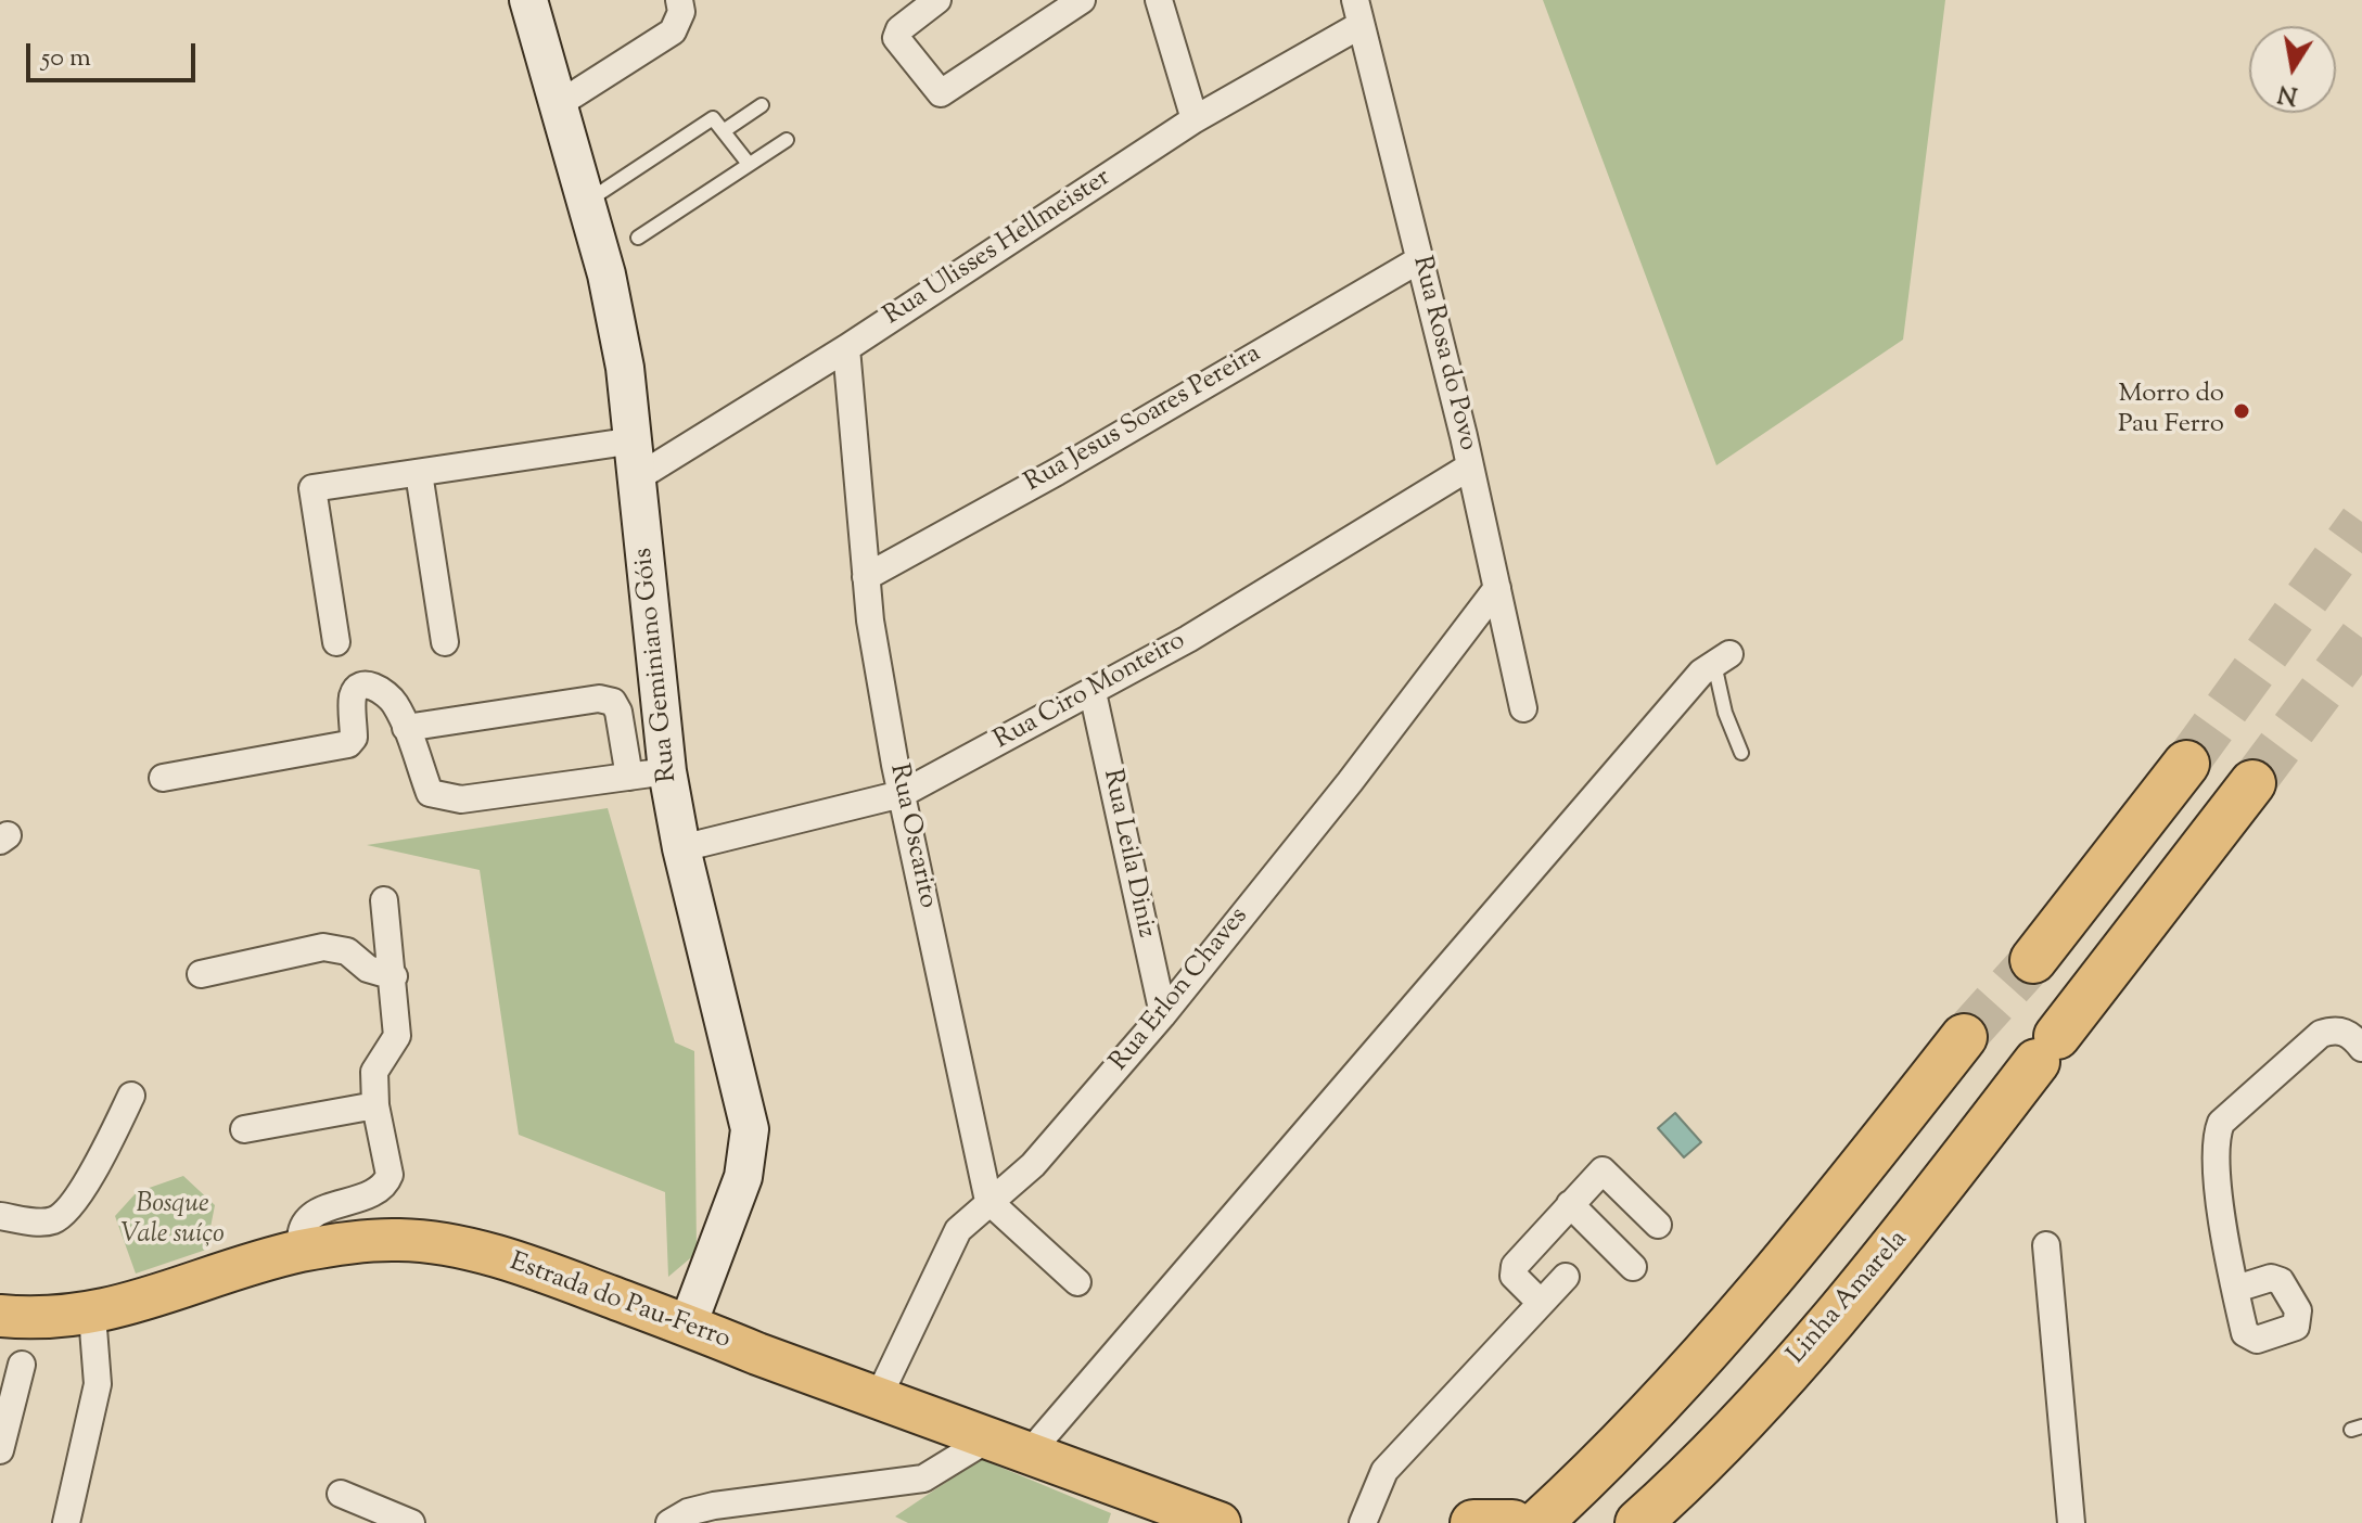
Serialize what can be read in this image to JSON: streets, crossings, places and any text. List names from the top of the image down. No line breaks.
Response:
{"streets":{"highway":["Linha Amarela"],"main road":["Estrada do Pau-Ferro"],"street":["Rua Ulisses Hellmeister","Rua Rosa do Povo","Rua Jesus Soares Pereira","Rua Geminiano Góis","Rua Ciro Monteiro","Rua Oscarito","Rua Leila Diniz","Rua Erlon Chaves"]},"crossings":[["Rua Ulisses Hellmeister","Rua Rosa do Povo"],["Rua Ulisses Hellmeister","Rua Geminiano Góis"],["Rua Ulisses Hellmeister","Rua Oscarito"],["Rua Rosa do Povo","Rua Jesus Soares Pereira"],["Rua Rosa do Povo","Rua Ciro Monteiro"],["Rua Rosa do Povo","Rua Erlon Chaves"],["Rua Jesus Soares Pereira","Rua Oscarito"],["Rua Geminiano Góis","Rua Ciro Monteiro"],["Rua Geminiano Góis","Estrada do Pau-Ferro"],["Rua Ciro Monteiro","Rua Oscarito"],["Rua Ciro Monteiro","Rua Leila Diniz"],["Rua Oscarito","Rua Erlon Chaves"],["Rua Leila Diniz","Rua Erlon Chaves"],["Rua Erlon Chaves","Estrada do Pau-Ferro"]],"parks":["Bosque Vale suíço"],"places":["Morro do Pau Ferro"],"scale_bar":"50 m","north":"bottom"}
